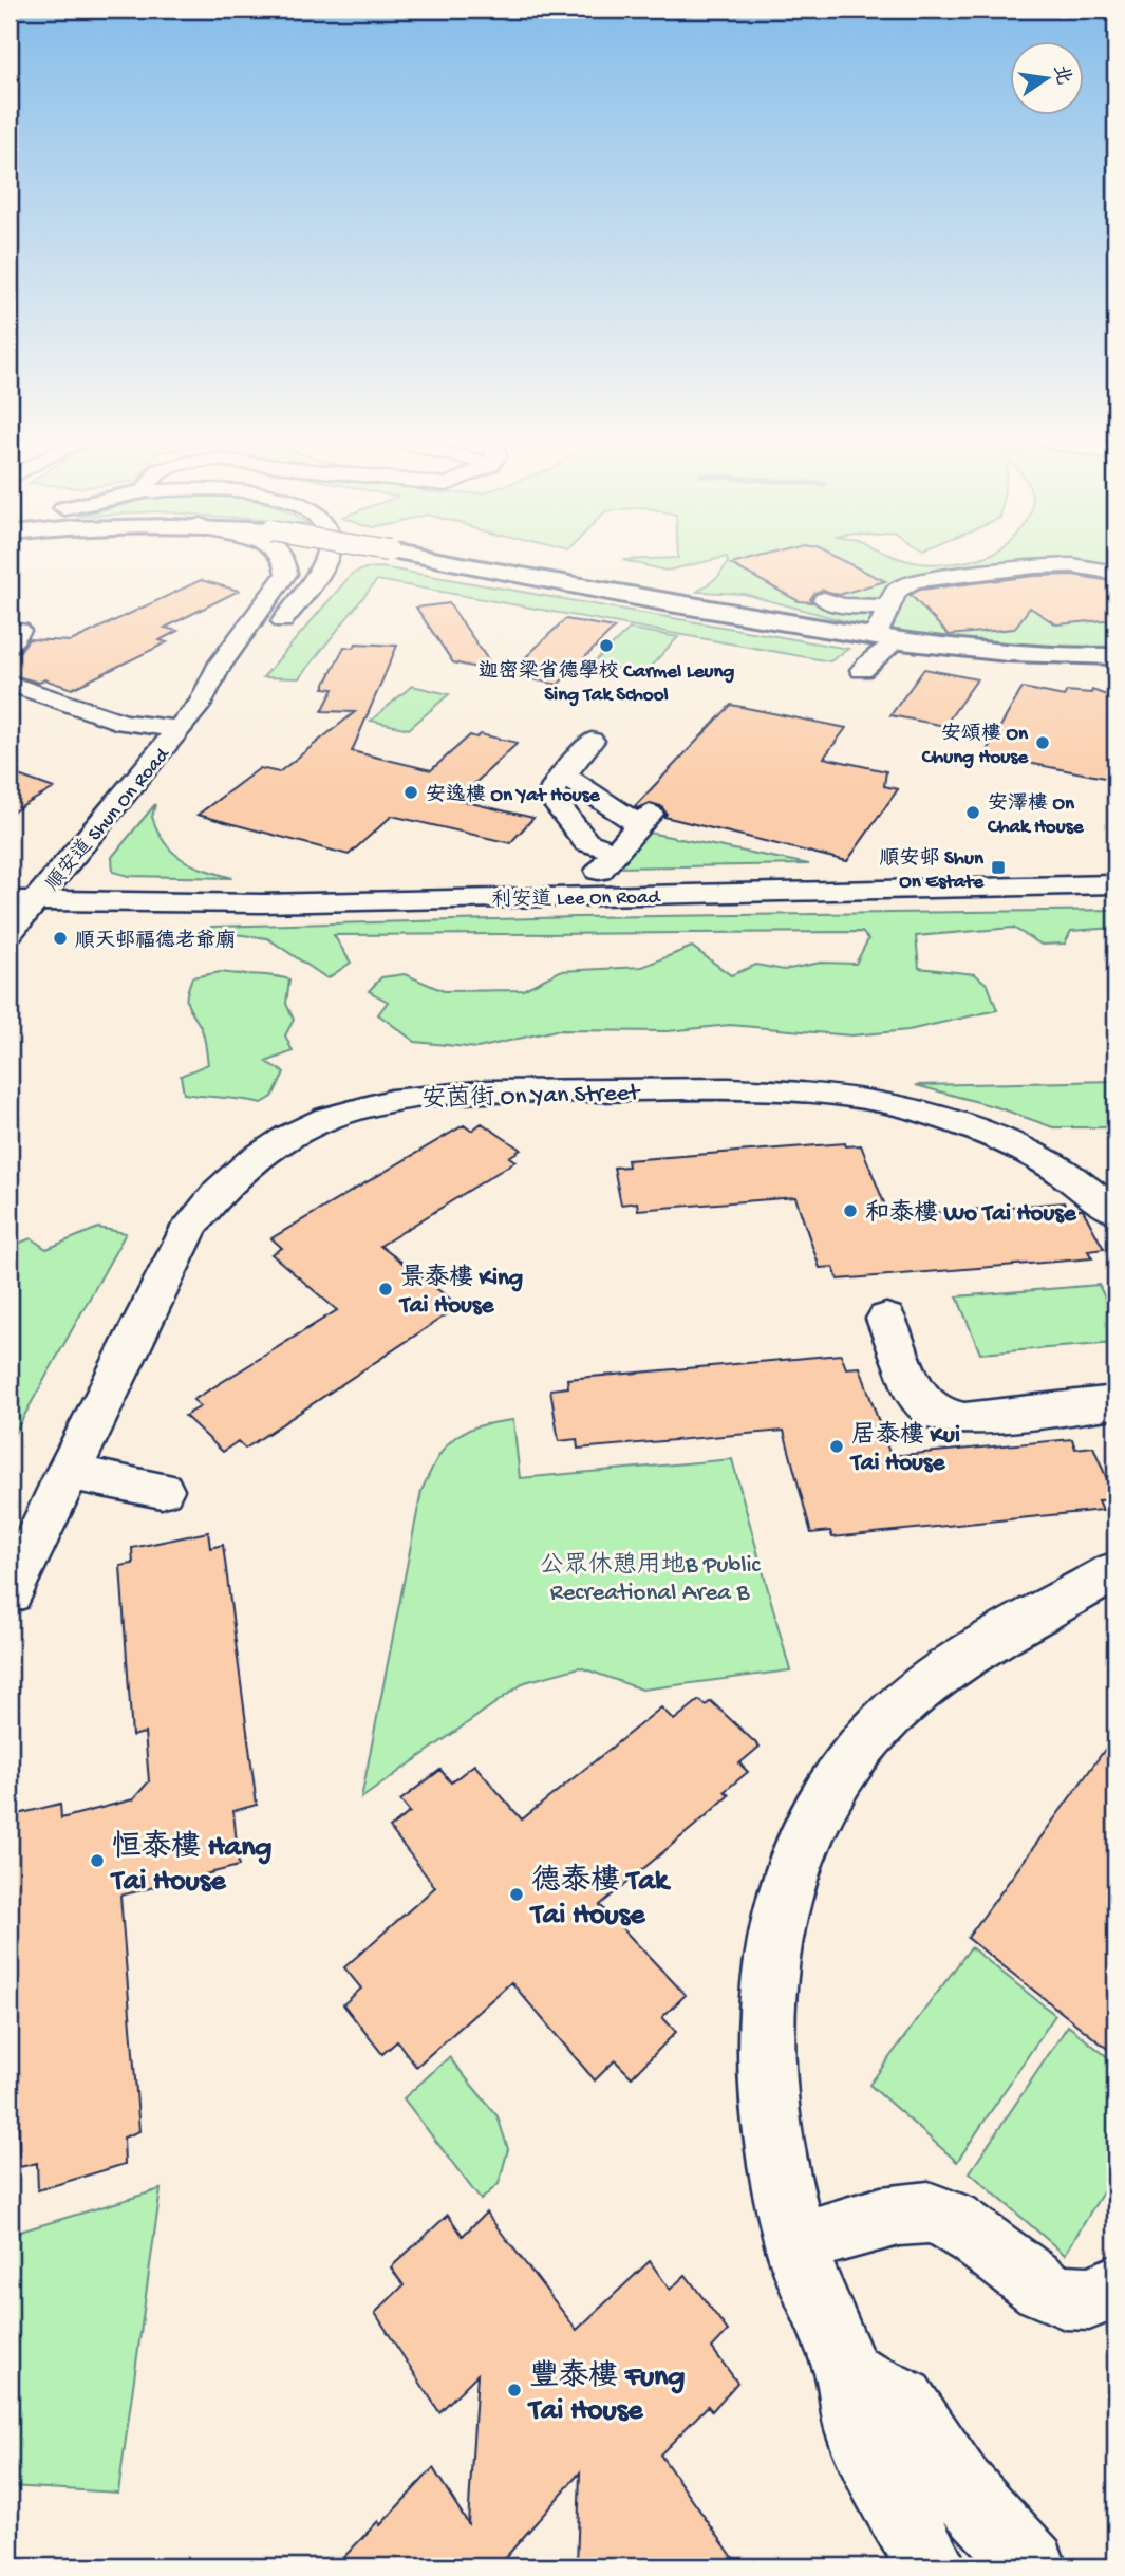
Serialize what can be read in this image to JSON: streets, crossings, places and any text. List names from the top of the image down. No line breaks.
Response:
{"streets":{"street":["順安道 Shun On Road","利安道 Lee On Road","安茵街 On Yan Street"]},"crossings":[["順安道 Shun On Road","利安道 Lee On Road"]],"parks":["公眾休憩用地B Public Recreational Area B"],"places":{"other":["迦密梁省德學校 Carmel Leung Sing Tak School","安頌樓 On Chung House","安逸樓 On Yat House","安澤樓 On Chak House","順天邨福德老爺廟","和泰樓 Wo Tai House","景泰樓 King Tai House","居泰樓 Kui Tai House","恒泰樓 Hang Tai House","德泰樓 Tak Tai House","豐泰樓 Fung Tai House"],"transit":["順安邨 Shun On Estate"]},"north":"right"}
